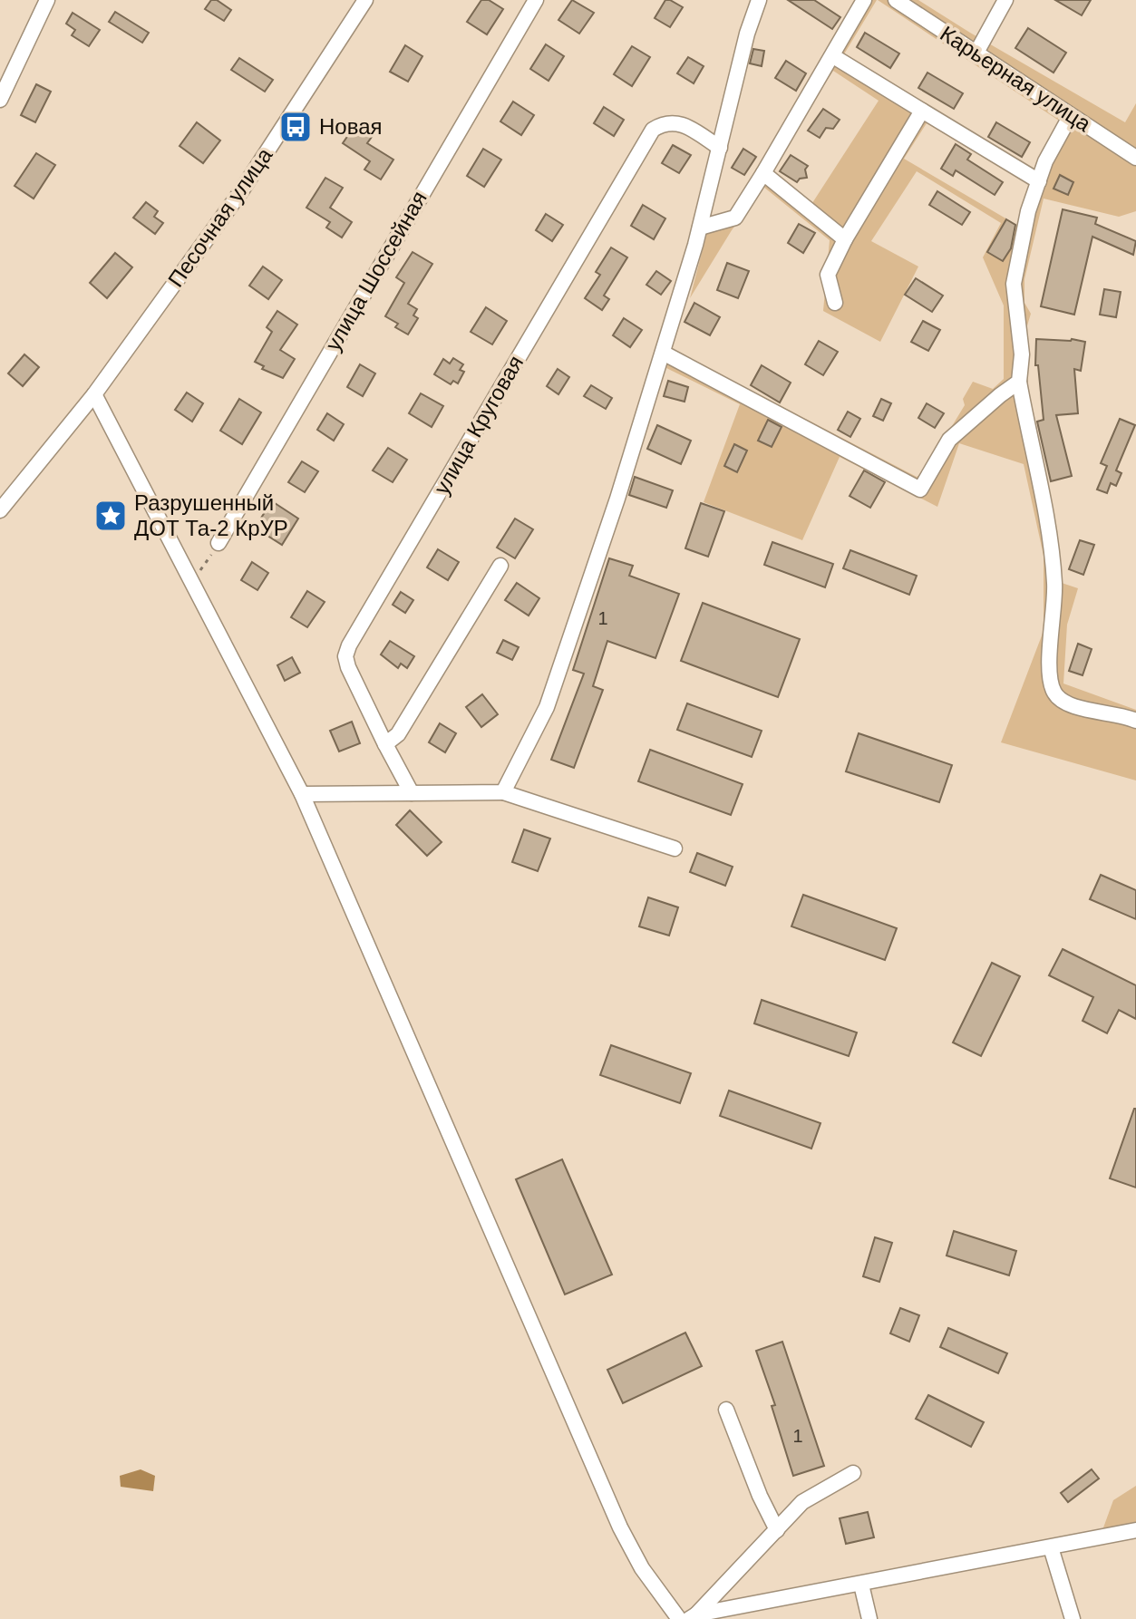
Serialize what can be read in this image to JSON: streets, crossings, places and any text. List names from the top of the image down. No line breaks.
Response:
{"streets":{"street":["Карьерная улица","Песочная улица","улица Шоссейная","улица Круговая"]},"places":{"bus stop":["Новая"],"place":["Разрушенный ДОТ Та-2 КрУР"]},"house_numbers":["1","1"]}
